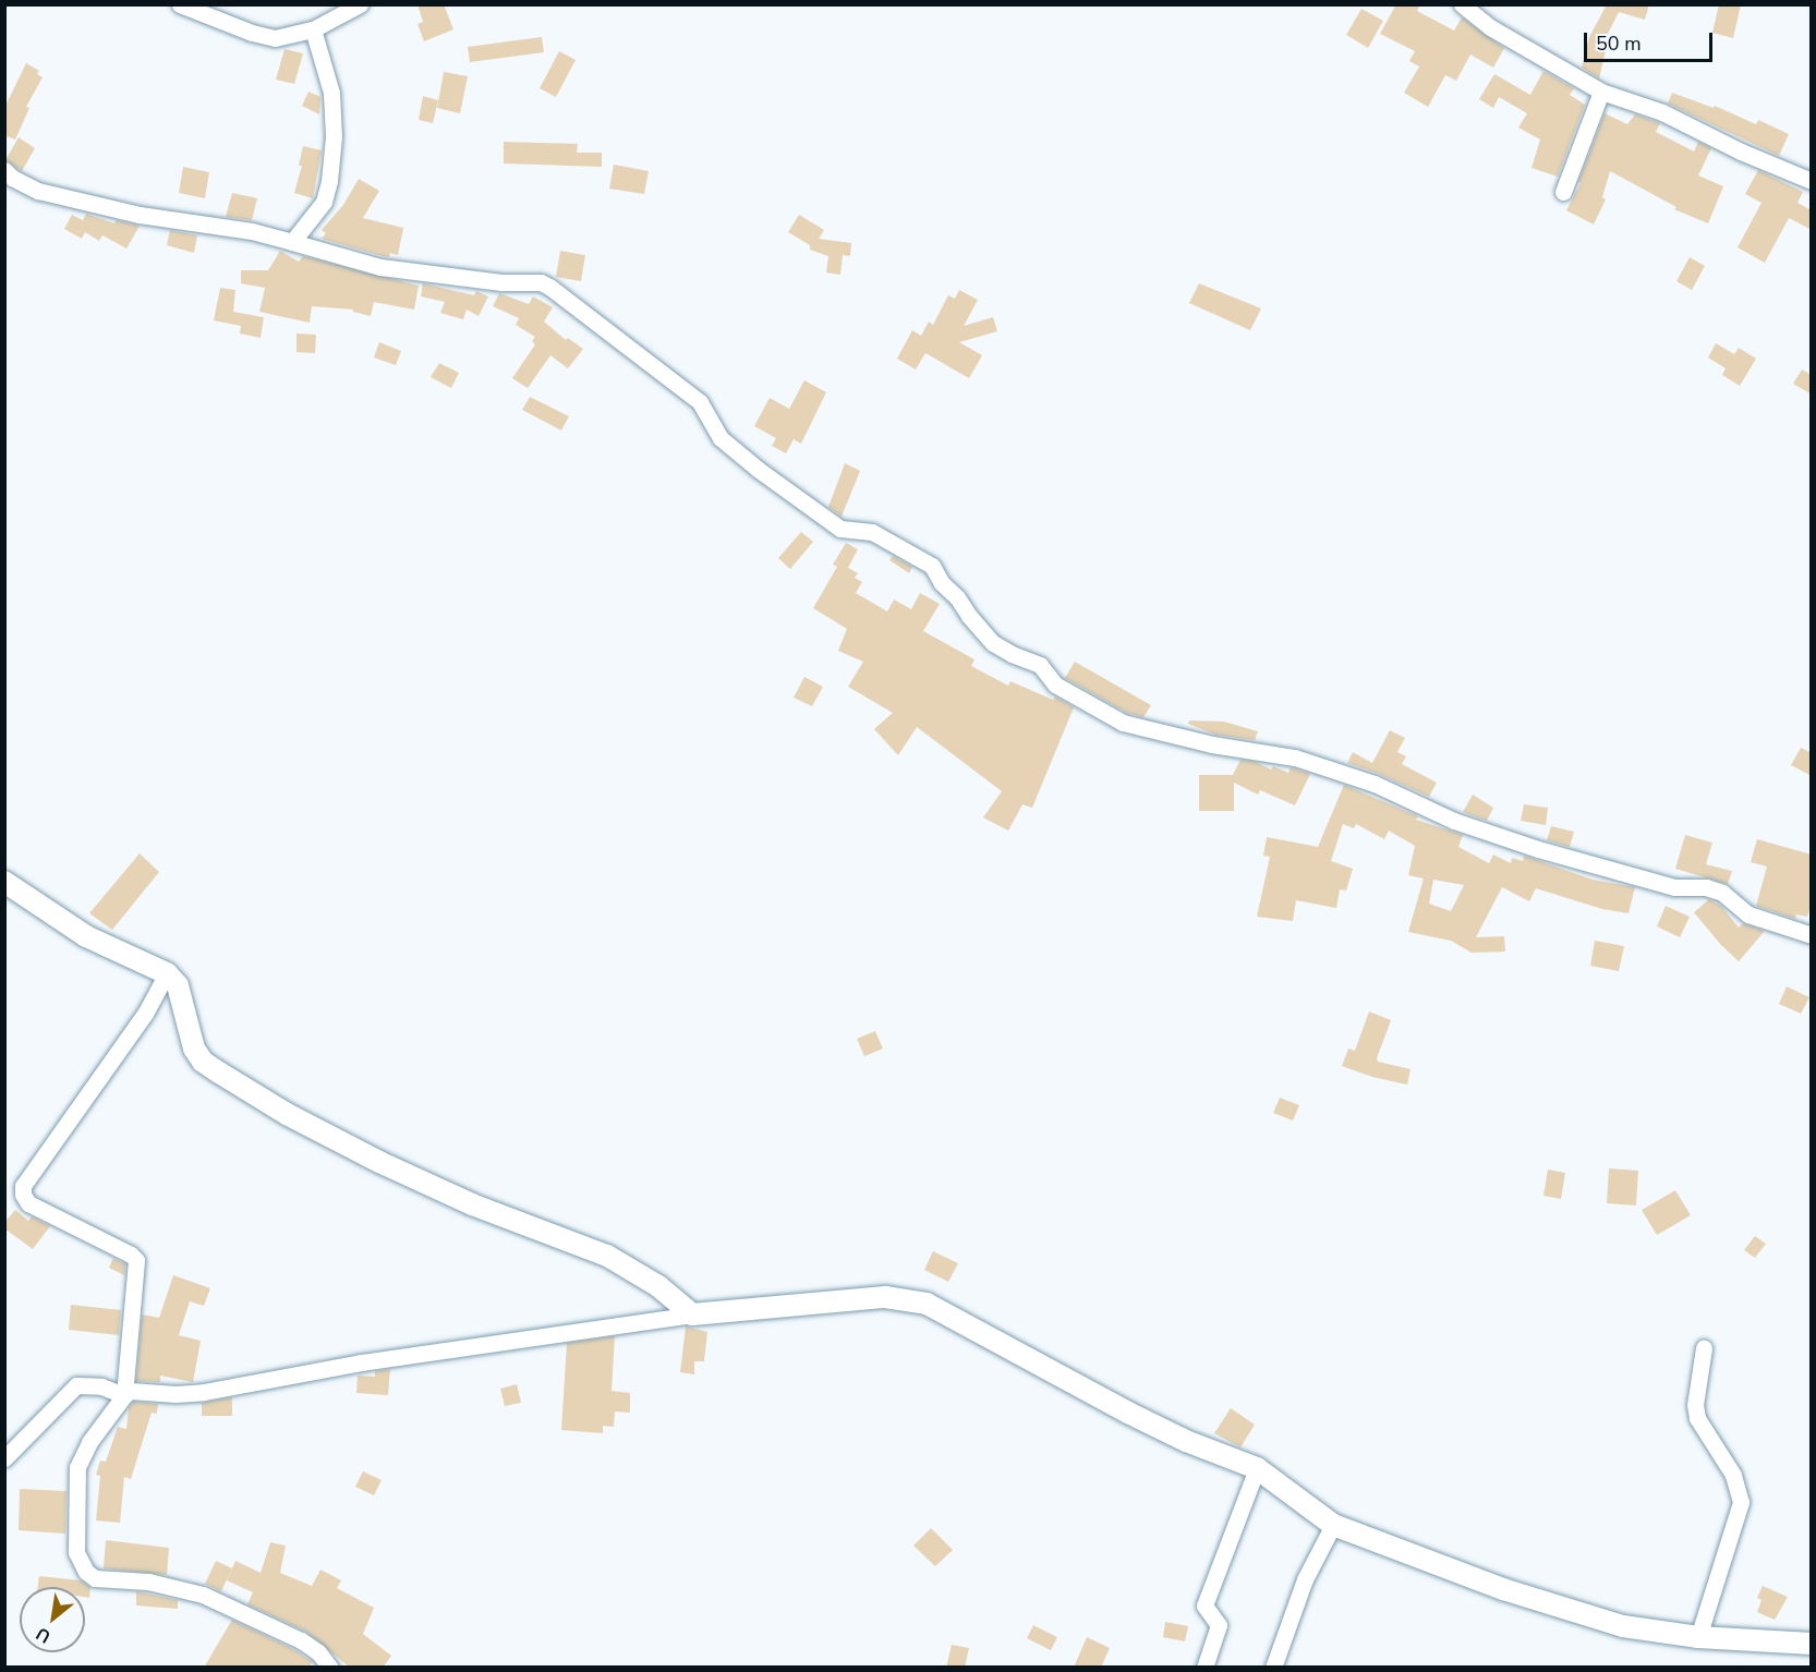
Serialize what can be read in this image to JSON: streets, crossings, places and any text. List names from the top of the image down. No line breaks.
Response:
{"scale_bar":"50 m","north":"bottom left"}
